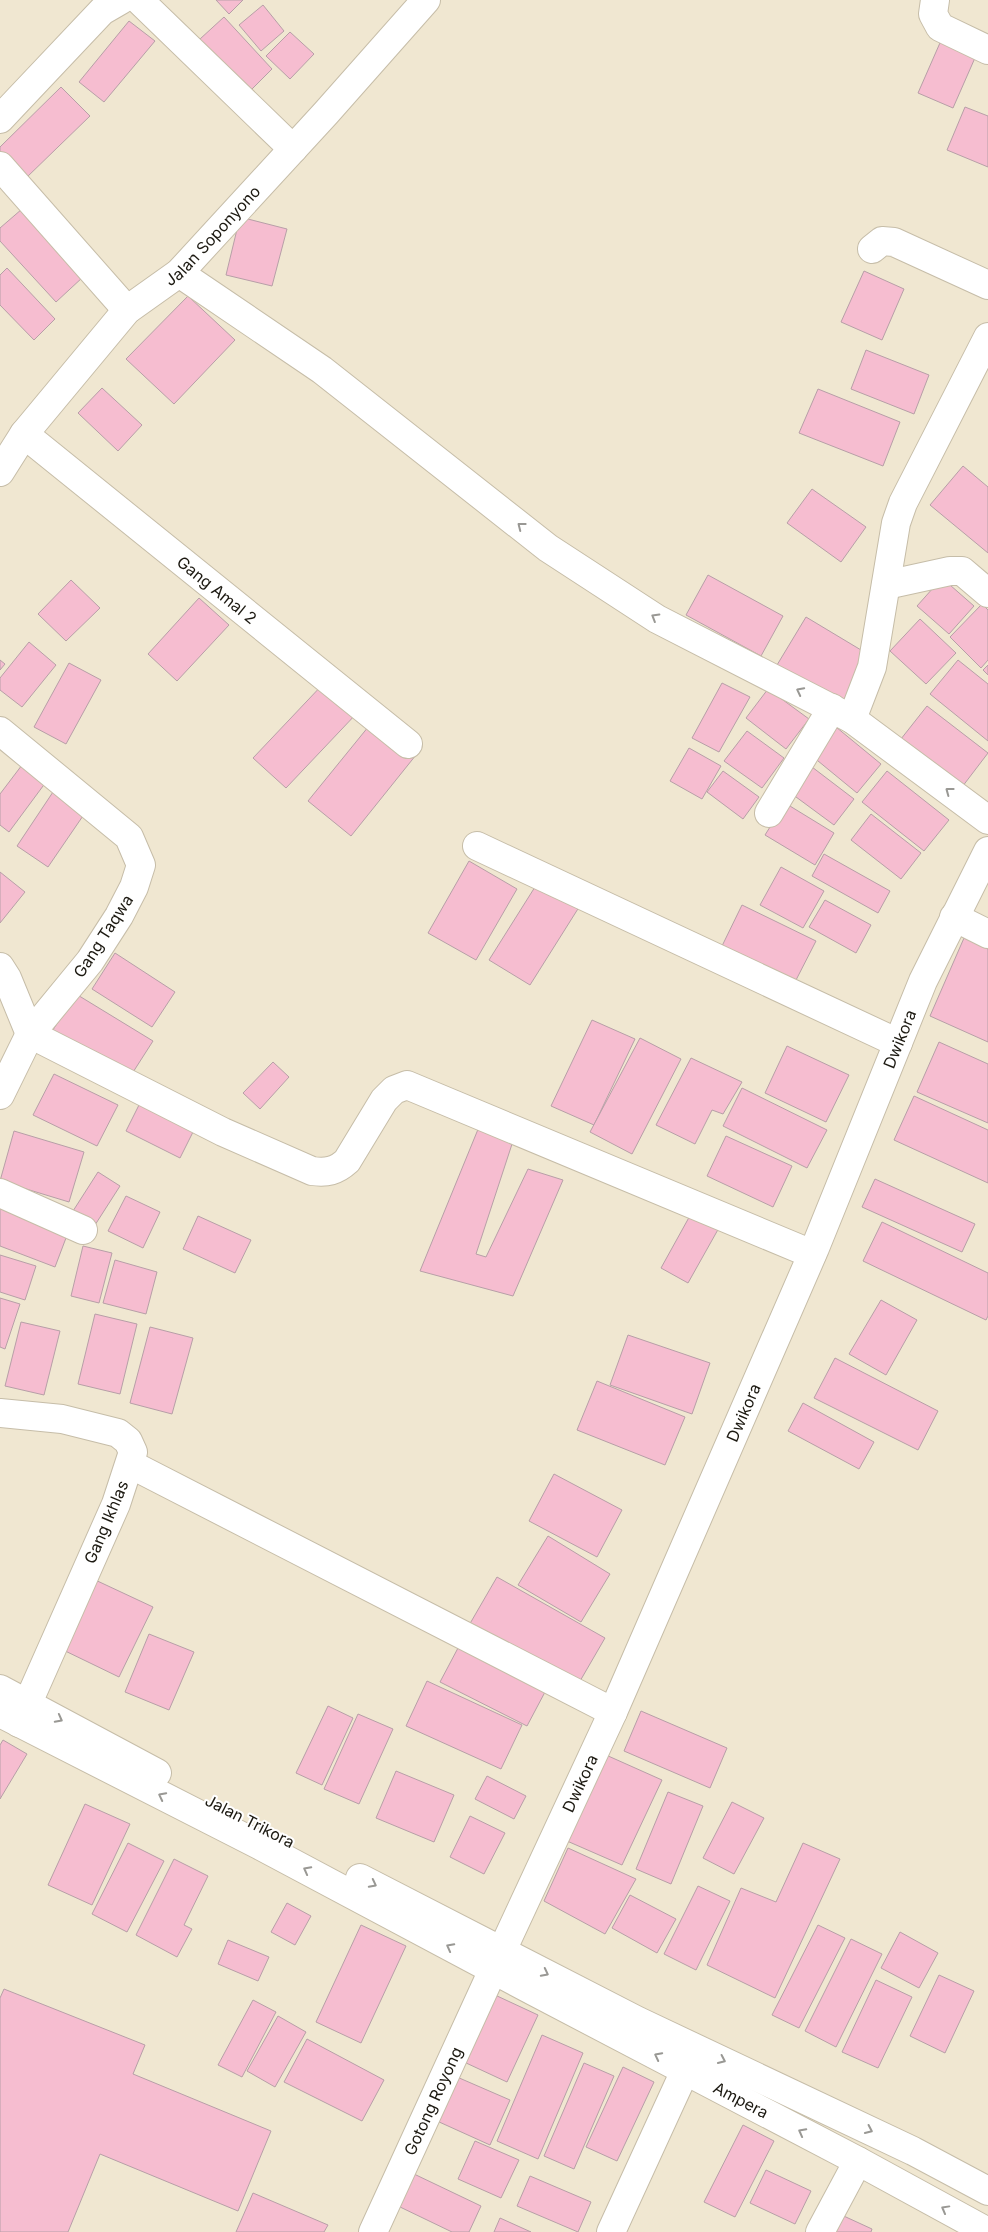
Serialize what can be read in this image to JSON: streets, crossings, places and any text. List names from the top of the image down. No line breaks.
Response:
{"streets":{"street":["Jalan Soponyono","Gang Amal 2","Gang Taqwa","Dwikora","Gang Ikhlas","Jalan Trikora","Ampera","Gotong Royong"]},"crossings":[["Jalan Soponyono","Gang Amal 2"],["Dwikora","Jalan Trikora"],["Dwikora","Ampera"],["Dwikora","Gotong Royong"],["Gang Ikhlas","Jalan Trikora"],["Jalan Trikora","Ampera"],["Jalan Trikora","Gotong Royong"],["Ampera","Gotong Royong"]]}
